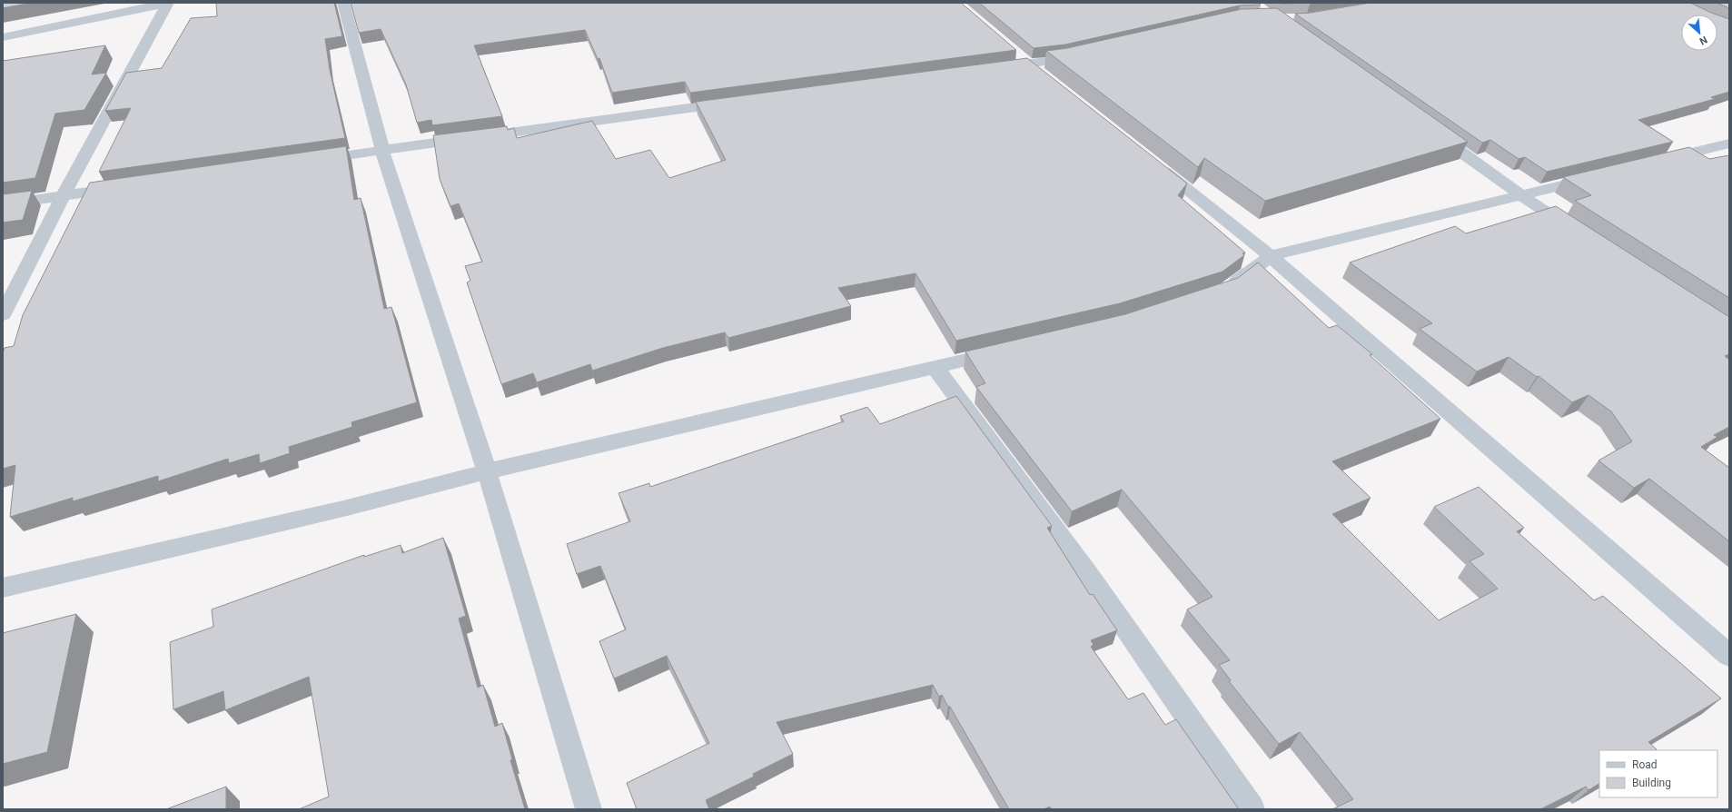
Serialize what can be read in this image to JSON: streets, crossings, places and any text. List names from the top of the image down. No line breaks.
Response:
{"legend":["Road","Building"],"north":"bottom right"}
